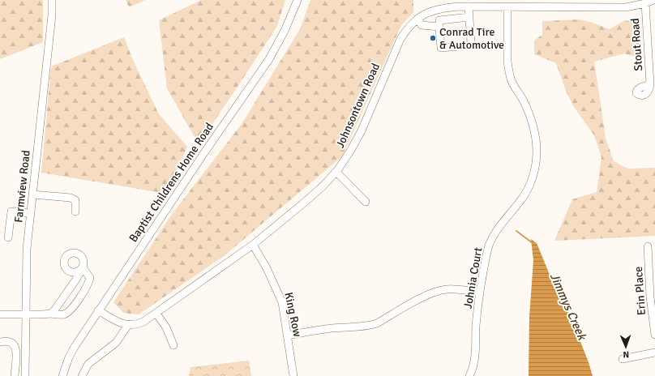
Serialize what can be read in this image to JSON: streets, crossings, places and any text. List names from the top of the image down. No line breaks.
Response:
{"streets":{"street":["Stout Road","Johnsontown Road","Baptist Childrens Home Road","Farmview Road","Johnia Court","Erin Place","King Row"]},"crossings":[["Stout Road","Johnsontown Road"],["Johnsontown Road","Johnia Court"],["Johnsontown Road","King Row"]],"water":["Jimmys Creek"],"places":["Conrad Tire & Automotive"],"north":"bottom"}
